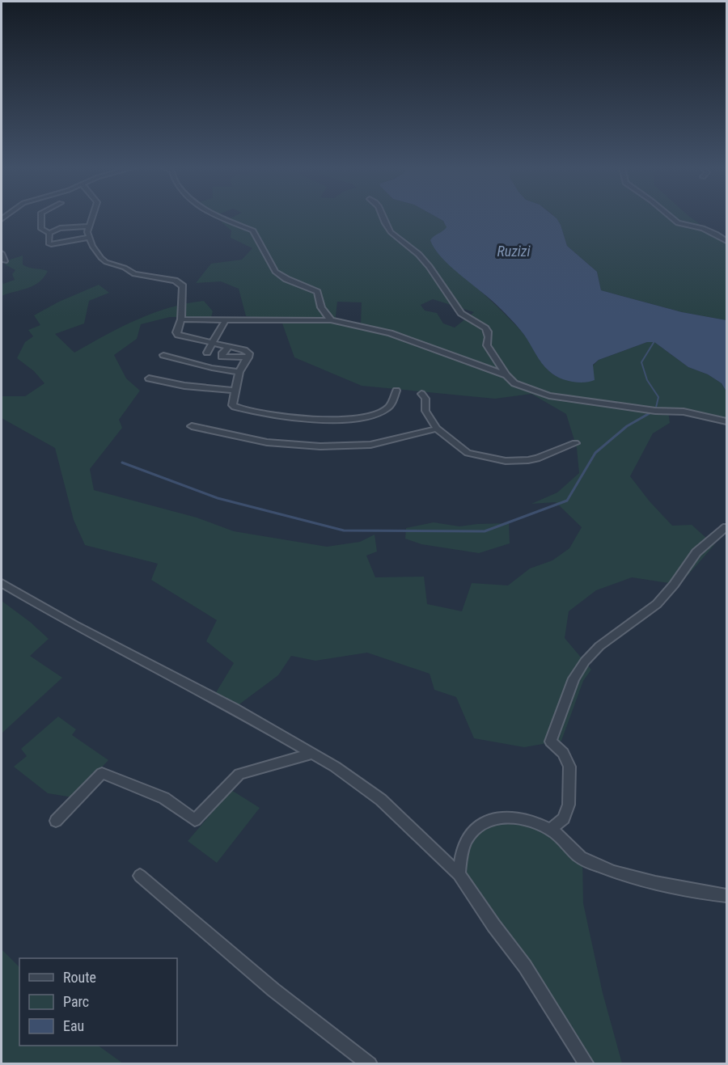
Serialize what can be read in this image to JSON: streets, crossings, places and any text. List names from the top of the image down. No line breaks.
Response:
{"water":["Ruzizi"],"legend":["Route","Parc","Eau"]}
